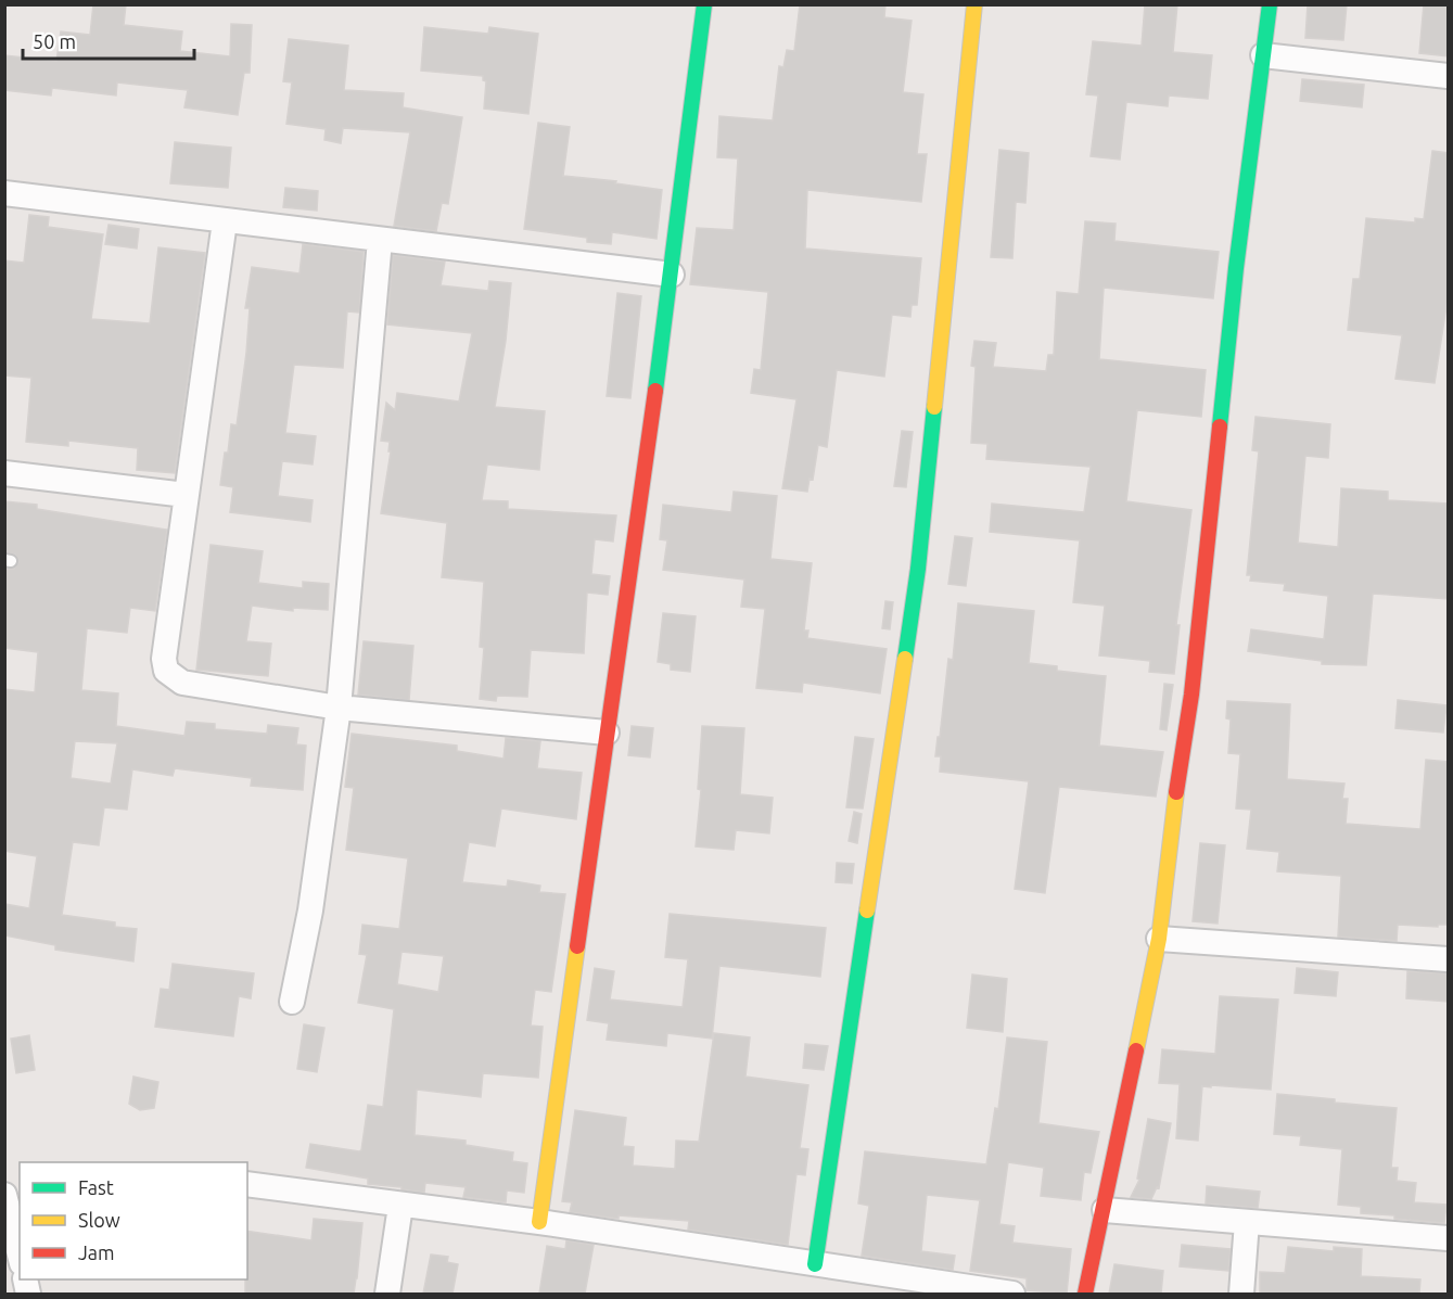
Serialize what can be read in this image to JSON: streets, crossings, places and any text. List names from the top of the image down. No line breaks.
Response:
{"legend":["Fast","Slow","Jam"],"scale_bar":"50 m"}
